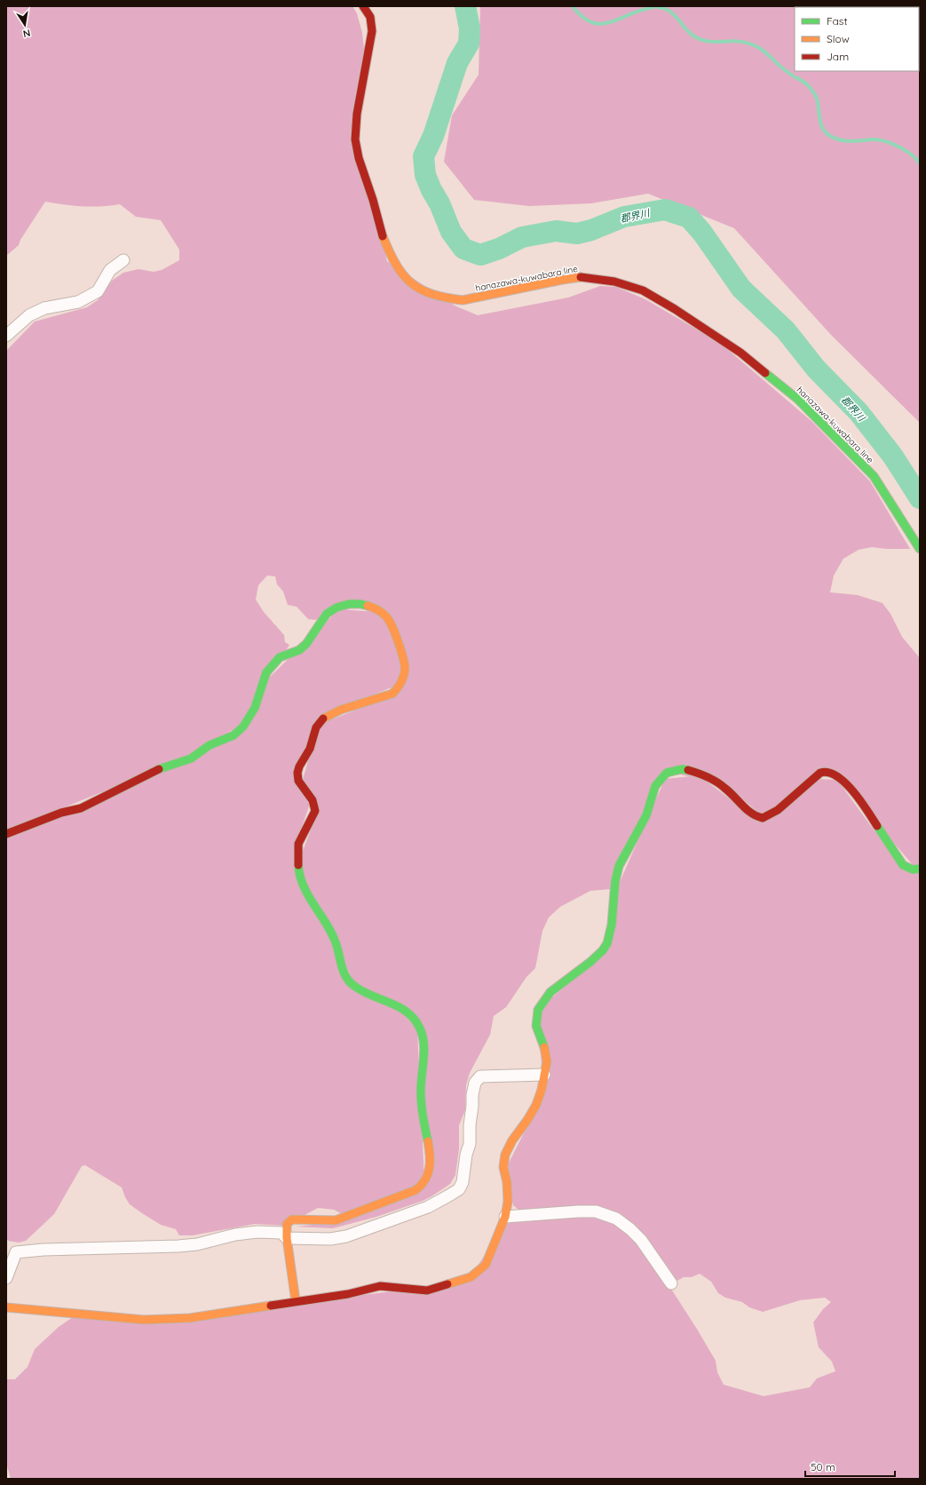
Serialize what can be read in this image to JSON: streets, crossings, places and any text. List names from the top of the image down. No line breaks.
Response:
{"streets":{"street":["hanazawa-kuwabara line"]},"water":["郡界川"],"legend":["Fast","Slow","Jam"],"scale_bar":"50 m","north":"bottom"}
